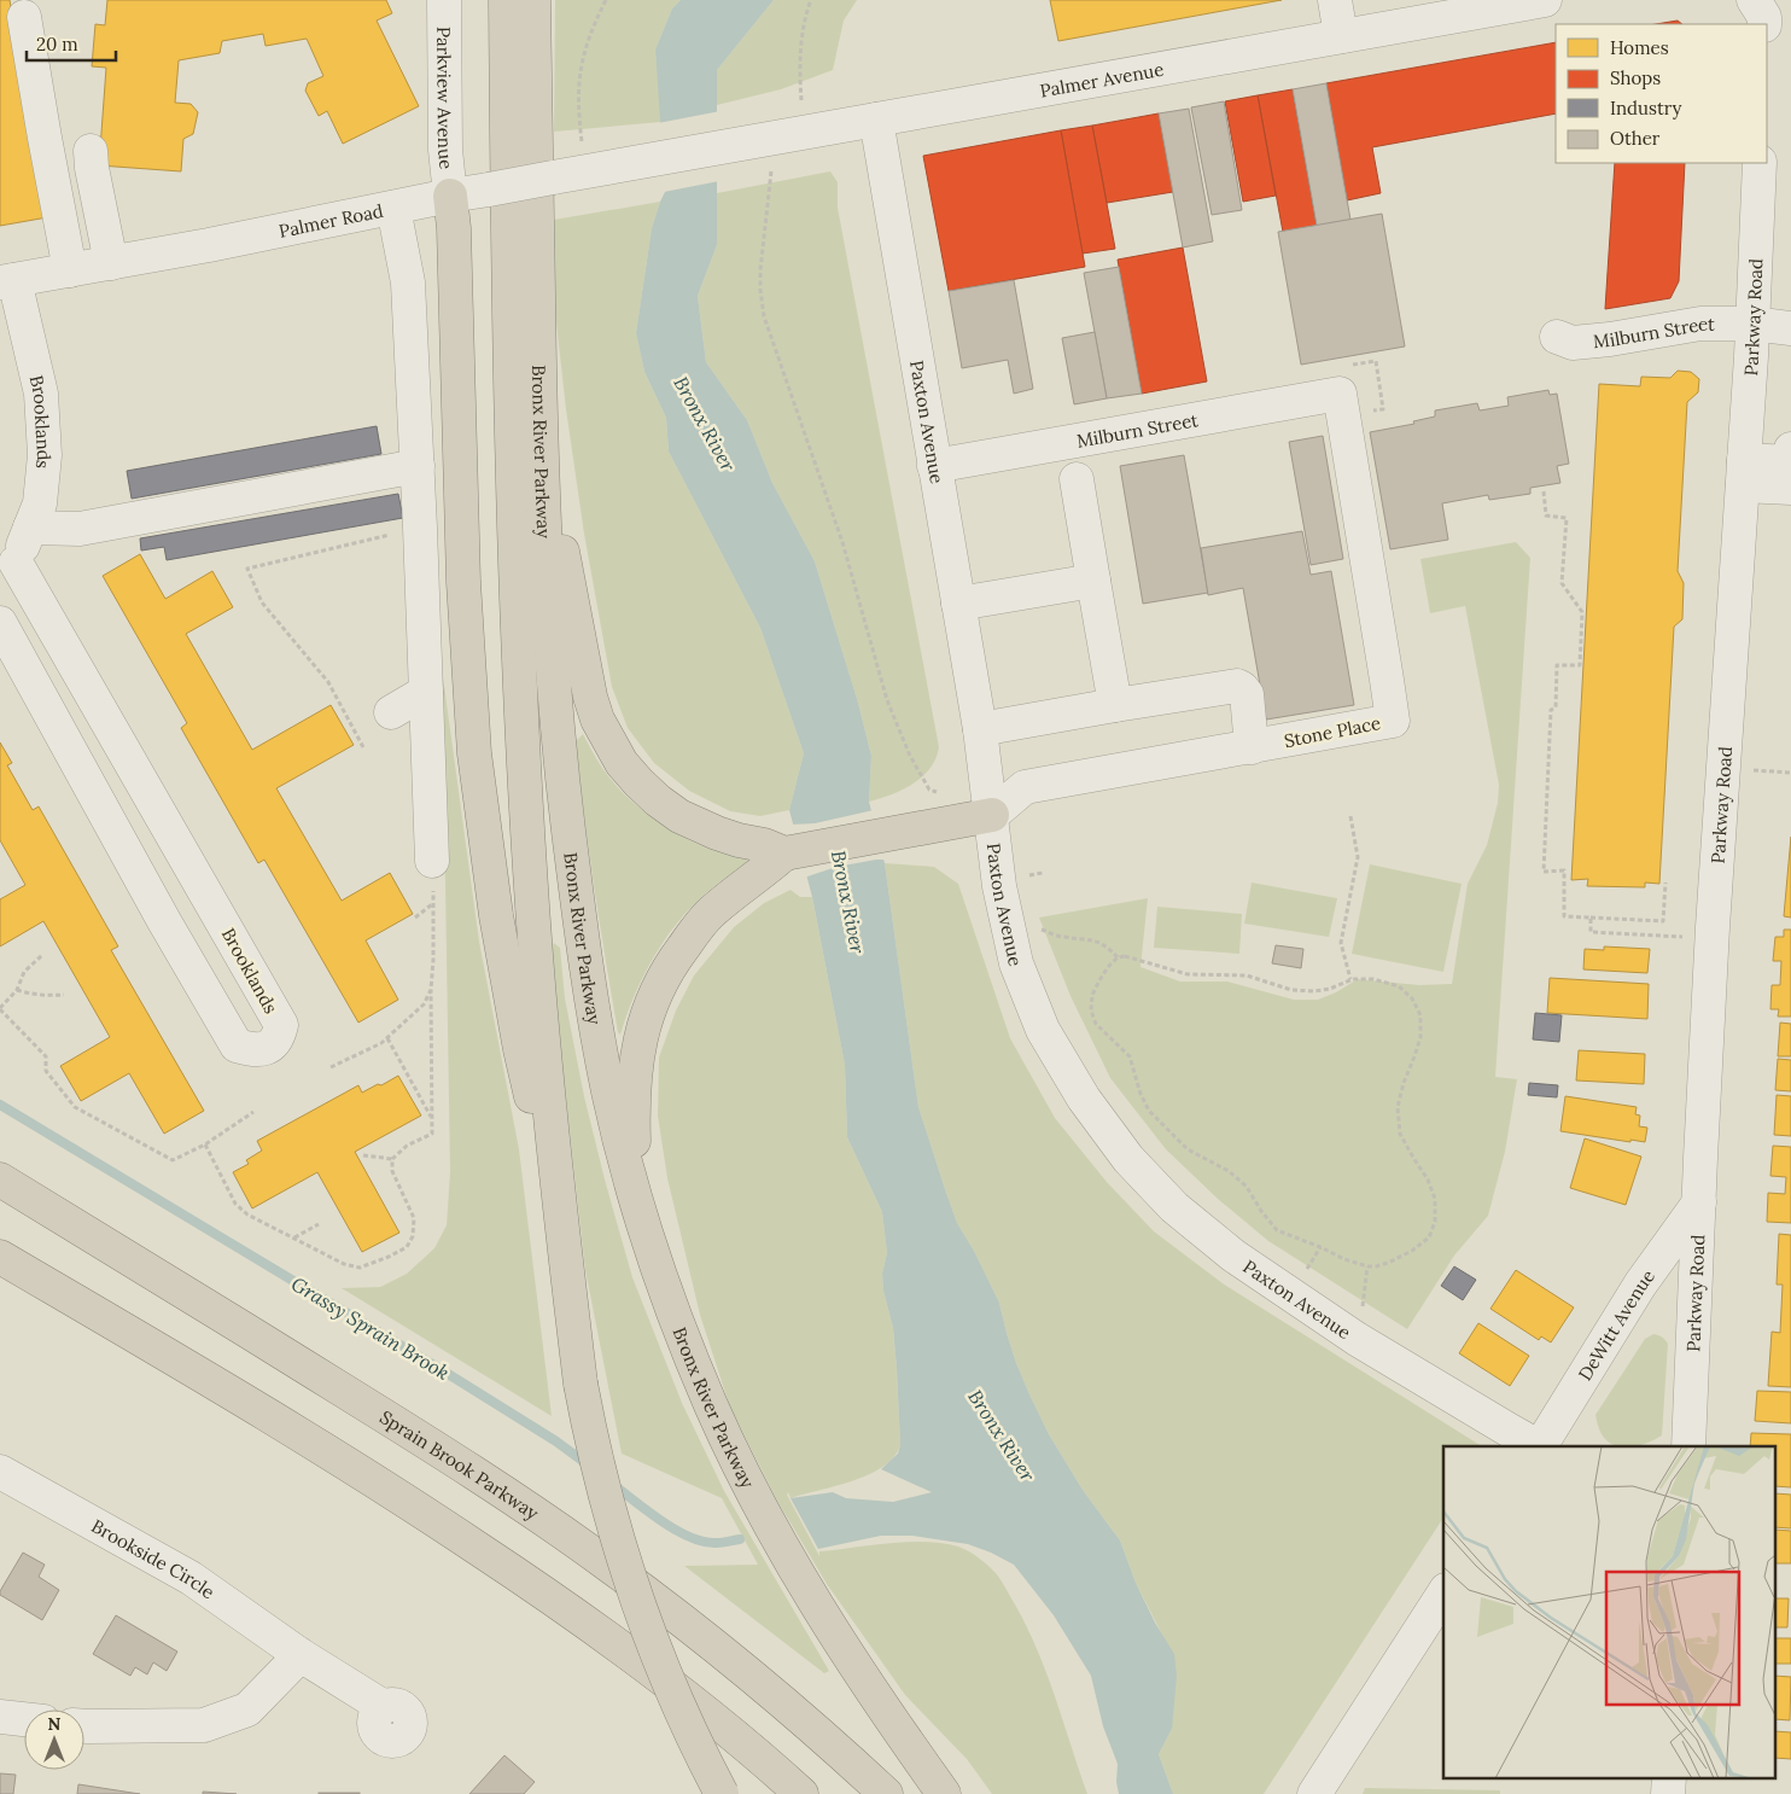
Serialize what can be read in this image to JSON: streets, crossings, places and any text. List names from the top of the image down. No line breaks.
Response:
{"streets":{"highway":["Bronx River Parkway","Sprain Brook Parkway"],"street":["Palmer Avenue","Parkview Avenue","Palmer Road","Parkway Road","Milburn Street","Paxton Avenue","Brooklands","Stone Place","DeWitt Avenue","Brookside Circle"]},"crossings":[["Palmer Avenue","Palmer Road"],["Palmer Avenue","Paxton Avenue"],["Parkview Avenue","Palmer Road"],["Palmer Road","Brooklands"],["Parkway Road","Milburn Street"],["Parkway Road","DeWitt Avenue"],["Milburn Street","Paxton Avenue"],["Milburn Street","Stone Place"],["Paxton Avenue","Stone Place"]],"water":["Bronx River","Grassy Sprain Brook"],"legend":["Homes","Shops","Industry","Other"],"scale_bar":"20 m","north":"top"}
